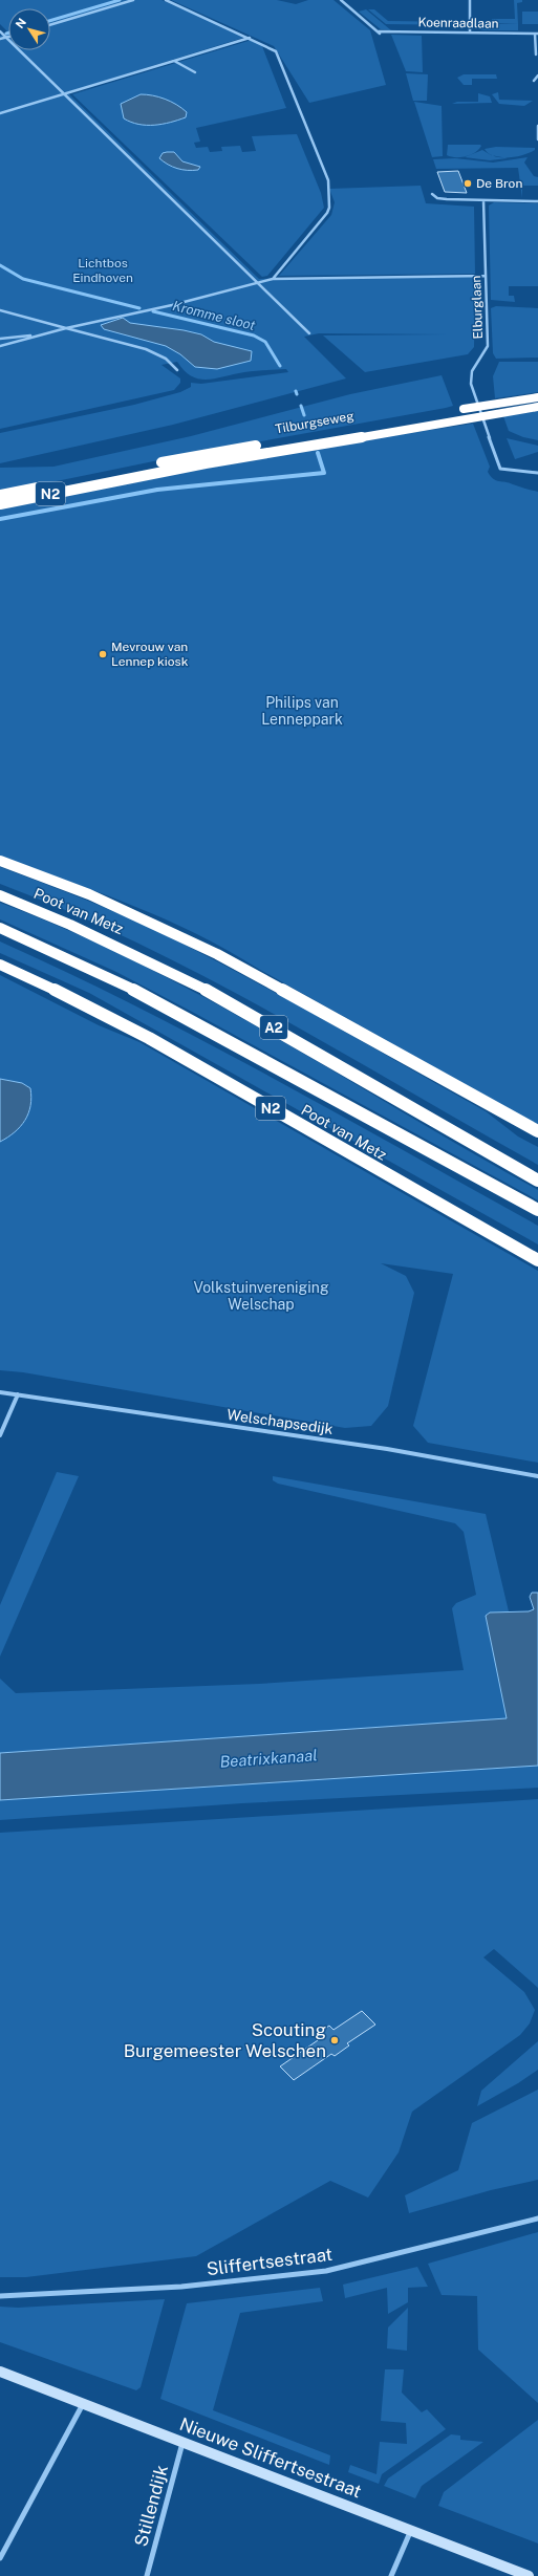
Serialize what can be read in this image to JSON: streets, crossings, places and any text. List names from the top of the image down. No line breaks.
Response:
{"streets":{"highway":["Tilburgseweg","N2","Poot van Metz","A2"],"street":["Koenraadlaan","Elburglaan","Welschapsedijk","Sliffertsestraat","Nieuwe Sliffertsestraat","Stillendijk"]},"crossings":[["Tilburgseweg","N2"],["Nieuwe Sliffertsestraat","Stillendijk"]],"water":["Kromme sloot","Beatrixkanaal"],"parks":["Lichtbos Eindhoven","Philips van Lenneppark","Volkstuinvereniging Welschap"],"places":["De Bron","Mevrouw van Lennep kiosk","Scouting Burgemeester Welschen"],"north":"top left"}
